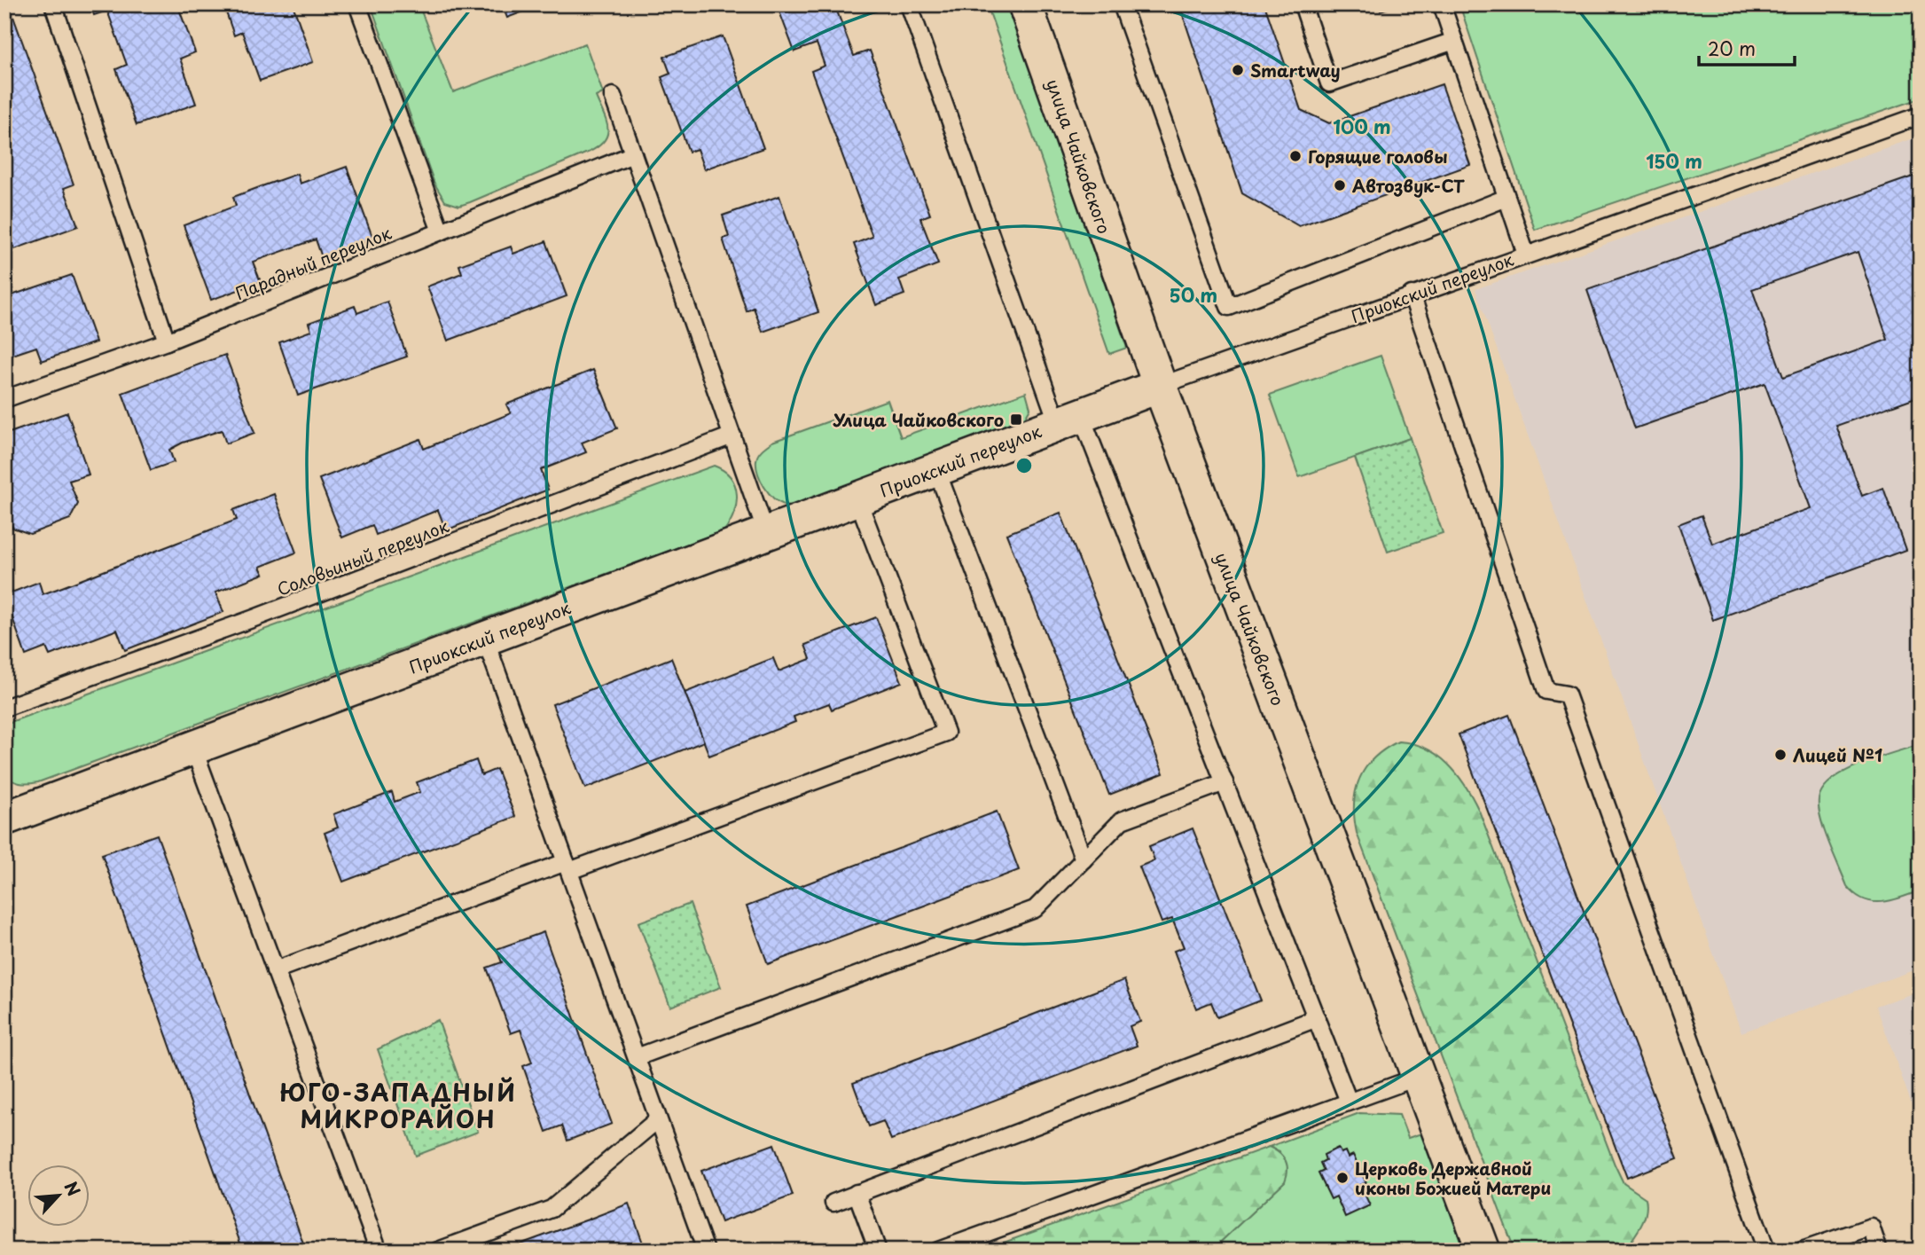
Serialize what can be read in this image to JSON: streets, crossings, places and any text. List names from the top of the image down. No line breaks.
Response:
{"streets":{"street":["улица Чайковского","Приокский переулок"],"lane":["Парадный переулок","Соловьиный переулок"]},"crossings":[["улица Чайковского","Приокский переулок"]],"districts":["ЮГО-ЗАПАДНЫЙ МИКРОРАЙОН"],"places":{"other":["Smartway","Горящие головы","Автозвук-СТ","Лицей №1","Церковь Державной иконы Божией Матери"],"transit":["Улица Чайковского"]},"scale_bar":"20 m","north":"top right","rings":["100 m","150 m","50 m"]}
